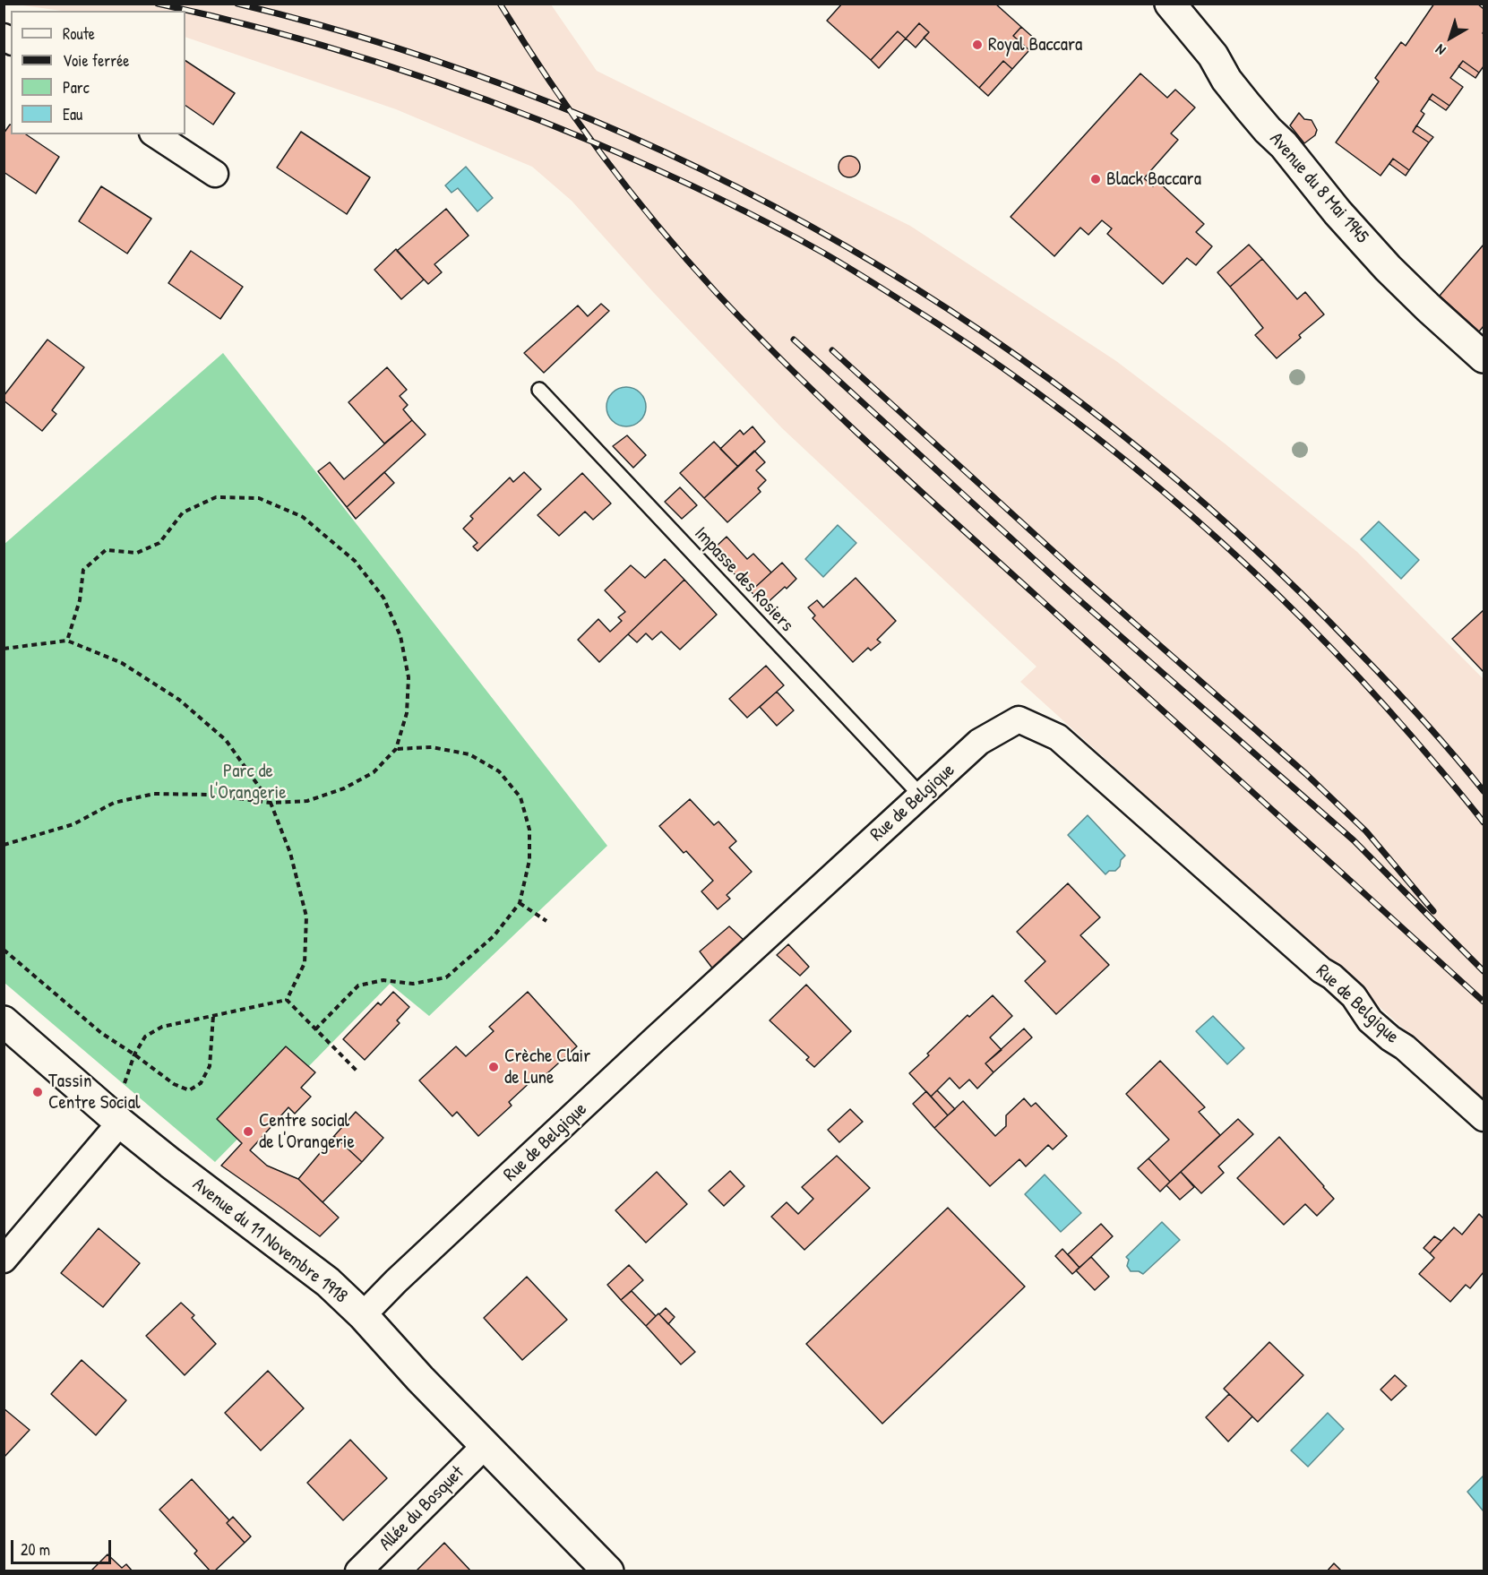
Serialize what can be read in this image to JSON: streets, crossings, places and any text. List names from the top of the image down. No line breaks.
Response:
{"streets":{"main road":["Avenue du 8 Mai 1945","Avenue du 11 Novembre 1918"],"street":["Rue de Belgique","Allée du Bosquet"],"lane":["Impasse des Rosiers"]},"crossings":[["Impasse des Rosiers","Rue de Belgique"],["Rue de Belgique","Avenue du 11 Novembre 1918"],["Avenue du 11 Novembre 1918","Allée du Bosquet"]],"parks":["Parc de l'Orangerie"],"places":["Royal Baccara","Black Baccara","Crèche Clair de Lune","Tassin Centre Social","Centre social de l'Orangerie"],"legend":["Route","Voie ferrée","Parc","Eau"],"scale_bar":"20 m","north":"bottom left"}
